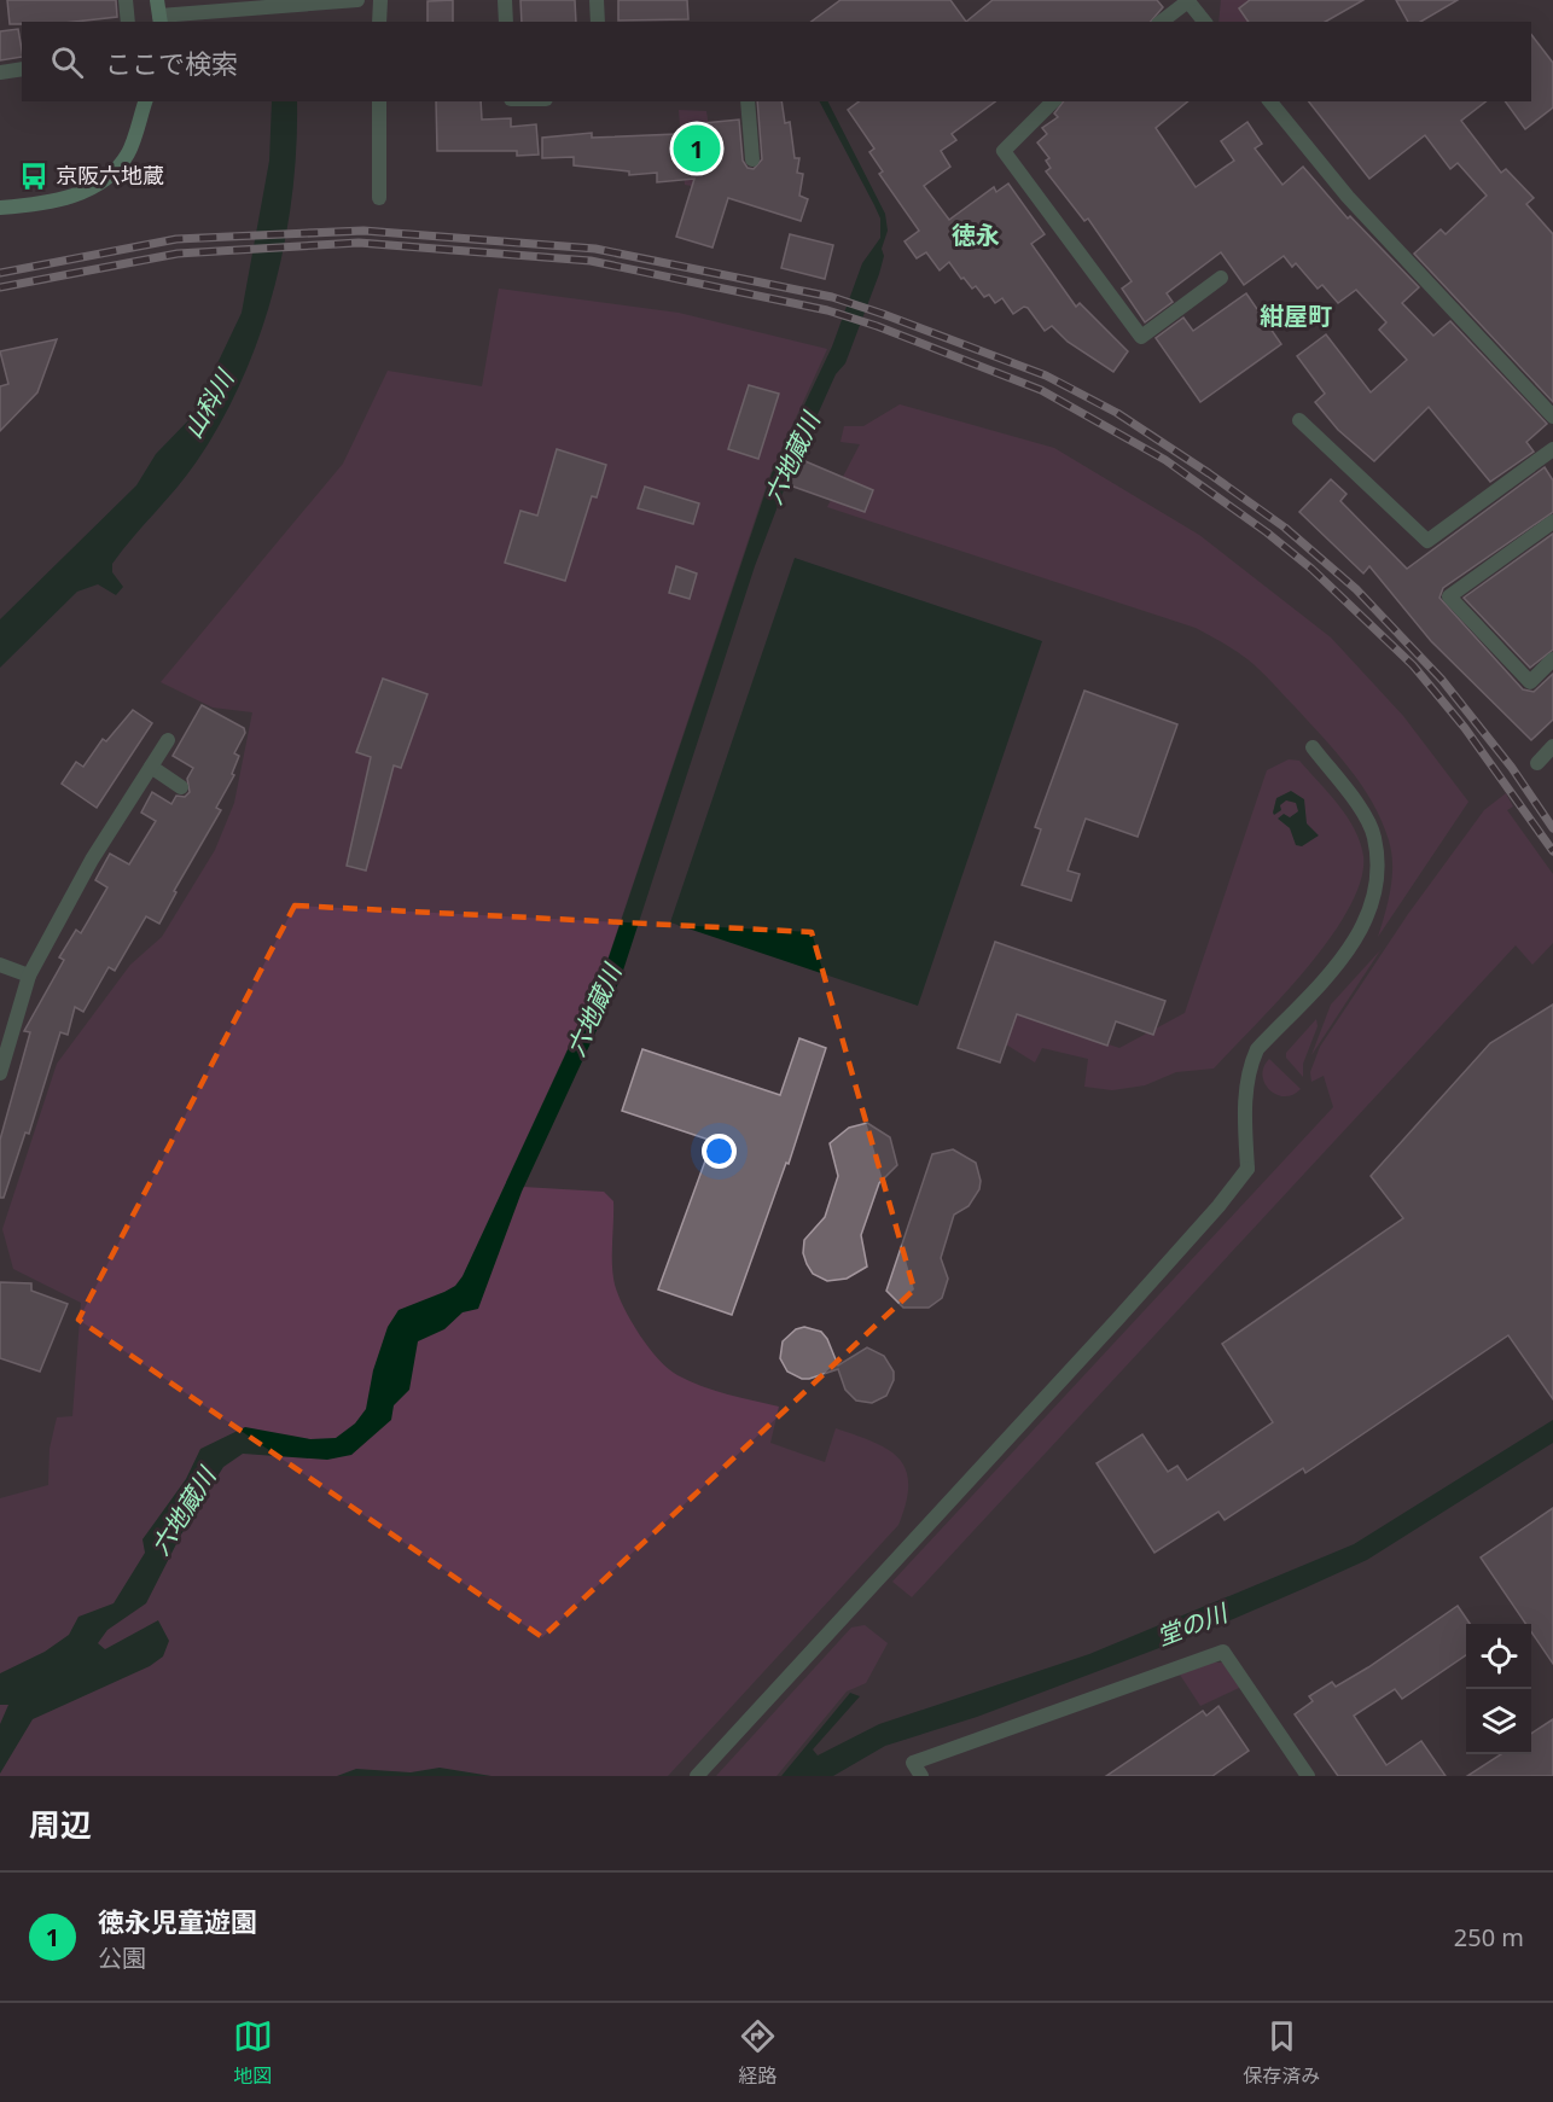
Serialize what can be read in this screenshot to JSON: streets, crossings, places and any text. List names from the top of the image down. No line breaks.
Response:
{"districts":["徳永","紺屋町"],"water":["山科川","六地蔵川","堂の川"],"places":{"bus stop":["京阪六地蔵"]},"page":{"search":"ここで検索","pins":"1","heading":"周辺","list":[{"mark":"1","name":"徳永児童遊園","note":"公園","value":"250 m"}],"nav":["地図","経路","保存済み"]}}
